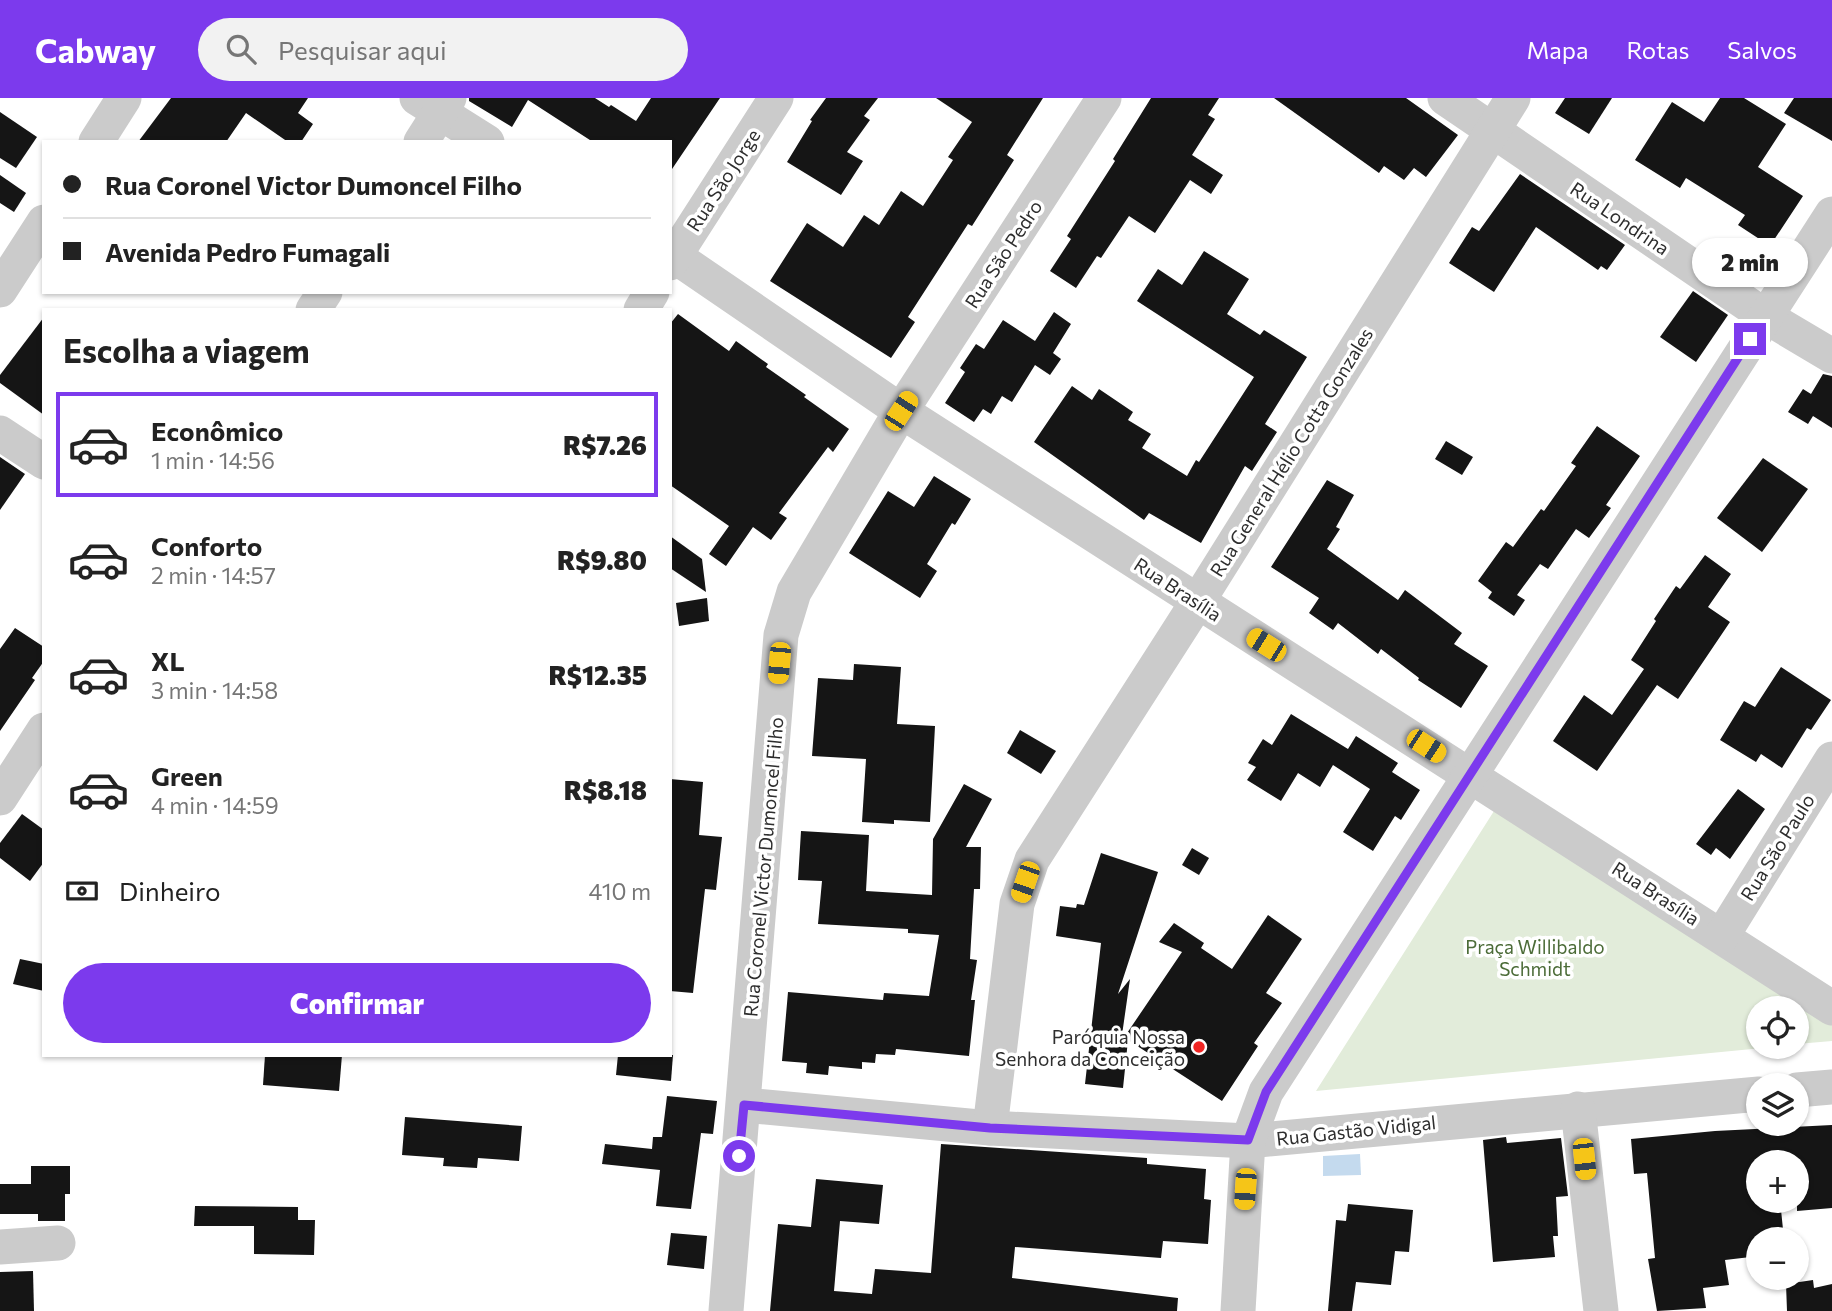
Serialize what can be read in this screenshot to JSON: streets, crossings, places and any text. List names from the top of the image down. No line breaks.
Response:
{"streets":{"street":["Rua São Jorge","Rua Londrina","Rua São Pedro","Rua General Hélio Cotta Gonzales","Rua Brasília","Rua São Paulo","Rua Coronel Victor Dumoncel Filho","Rua Gastão Vidigal"]},"crossings":[["Rua São Jorge","Rua Brasília"],["Rua Londrina","Rua General Hélio Cotta Gonzales"],["Rua São Pedro","Rua Brasília"],["Rua São Pedro","Rua Coronel Victor Dumoncel Filho"],["Rua General Hélio Cotta Gonzales","Rua Brasília"],["Rua General Hélio Cotta Gonzales","Rua Gastão Vidigal"],["Rua Brasília","Rua São Paulo"],["Rua Brasília","Rua Coronel Victor Dumoncel Filho"],["Rua Coronel Victor Dumoncel Filho","Rua Gastão Vidigal"]],"parks":["Praça Willibaldo Schmidt"],"places":["Paróquia Nossa Senhora da Conceição"],"page":{"header":"Cabway","search":"Pesquisar aqui","nav":["Mapa","Rotas","Salvos"],"banner":["Rua Coronel Victor Dumoncel Filho","Avenida Pedro Fumagali"],"bubble":"2 min","heading":"Escolha a viagem","list":[{"name":"Econômico","note":"1 min · 14:56","value":"R$7.26"},{"name":"Conforto","note":"2 min · 14:57","value":"R$9.80"},{"name":"XL","note":"3 min · 14:58","value":"R$12.35"},{"name":"Green","note":"4 min · 14:59","value":"R$8.18"}],"pay":["Dinheiro","410 m"],"buttons":"Confirmar","map_buttons":["+","−"]}}
